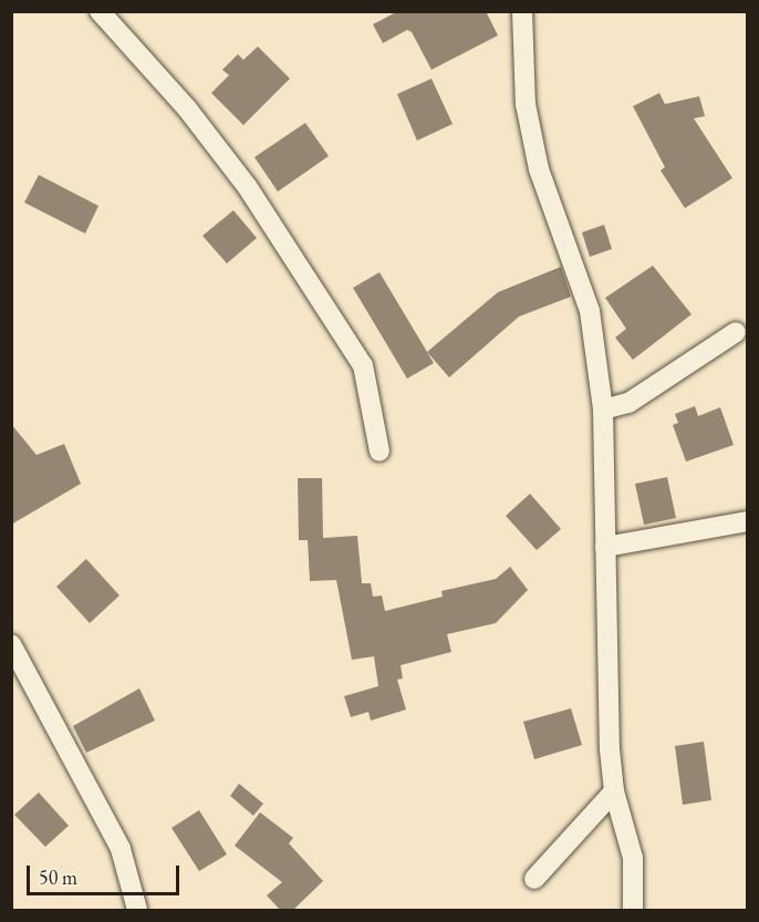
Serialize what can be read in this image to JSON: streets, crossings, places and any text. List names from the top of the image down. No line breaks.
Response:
{"scale_bar":"50 m"}
